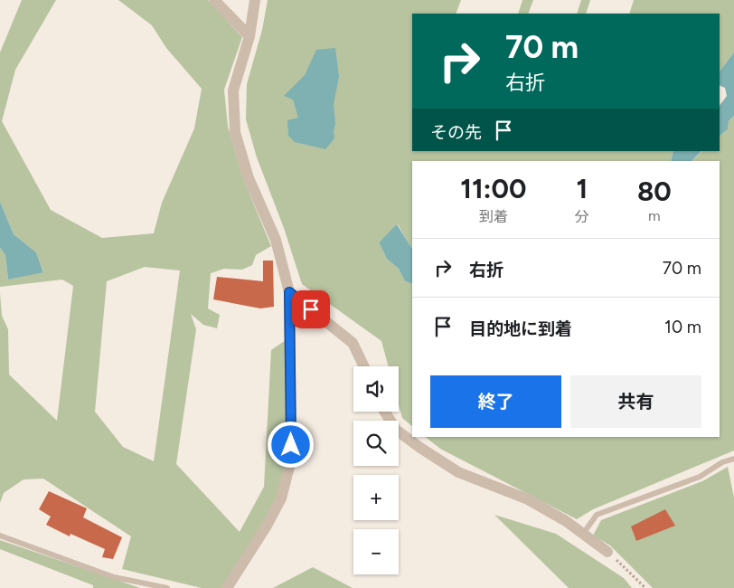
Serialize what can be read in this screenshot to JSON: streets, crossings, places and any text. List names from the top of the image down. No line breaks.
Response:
{"page":{"turn":["70 m","右折"],"then":"その先","eta":["11:00","到着","1","分","80","m"],"list":[{"name":"右折","value":"70 m"},{"name":"目的地に到着","value":"10 m"}],"map_buttons":["+","−"],"buttons":["終了","共有"]}}
